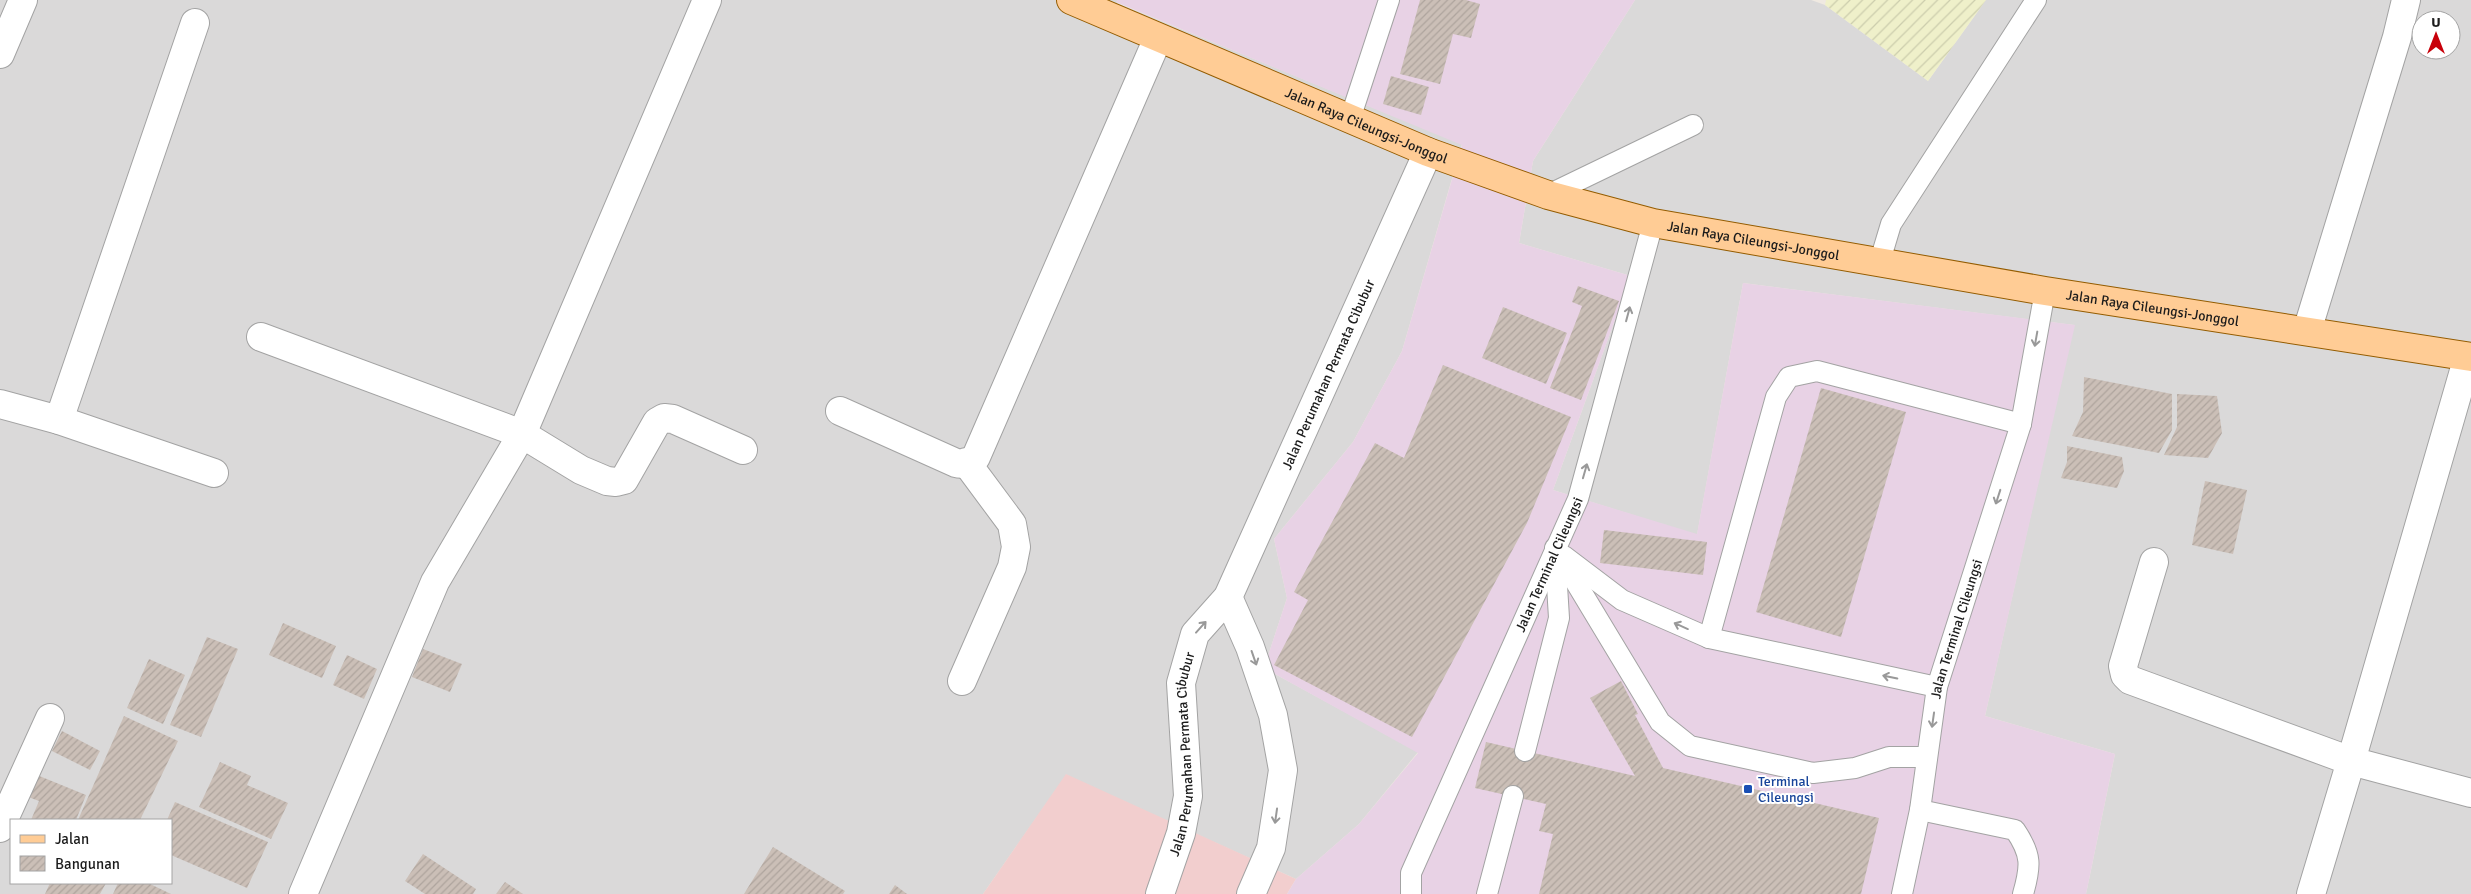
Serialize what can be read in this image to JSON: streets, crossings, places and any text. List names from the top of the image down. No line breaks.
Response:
{"streets":{"main road":["Jalan Raya Cileungsi-Jonggol"],"street":["Jalan Perumahan Permata Cibubur"],"lane":["Jalan Terminal Cileungsi"]},"crossings":[["Jalan Raya Cileungsi-Jonggol","Jalan Perumahan Permata Cibubur"],["Jalan Raya Cileungsi-Jonggol","Jalan Terminal Cileungsi"]],"places":{"transit":["Terminal Cileungsi"]},"legend":["Jalan","Bangunan"],"north":"top"}
